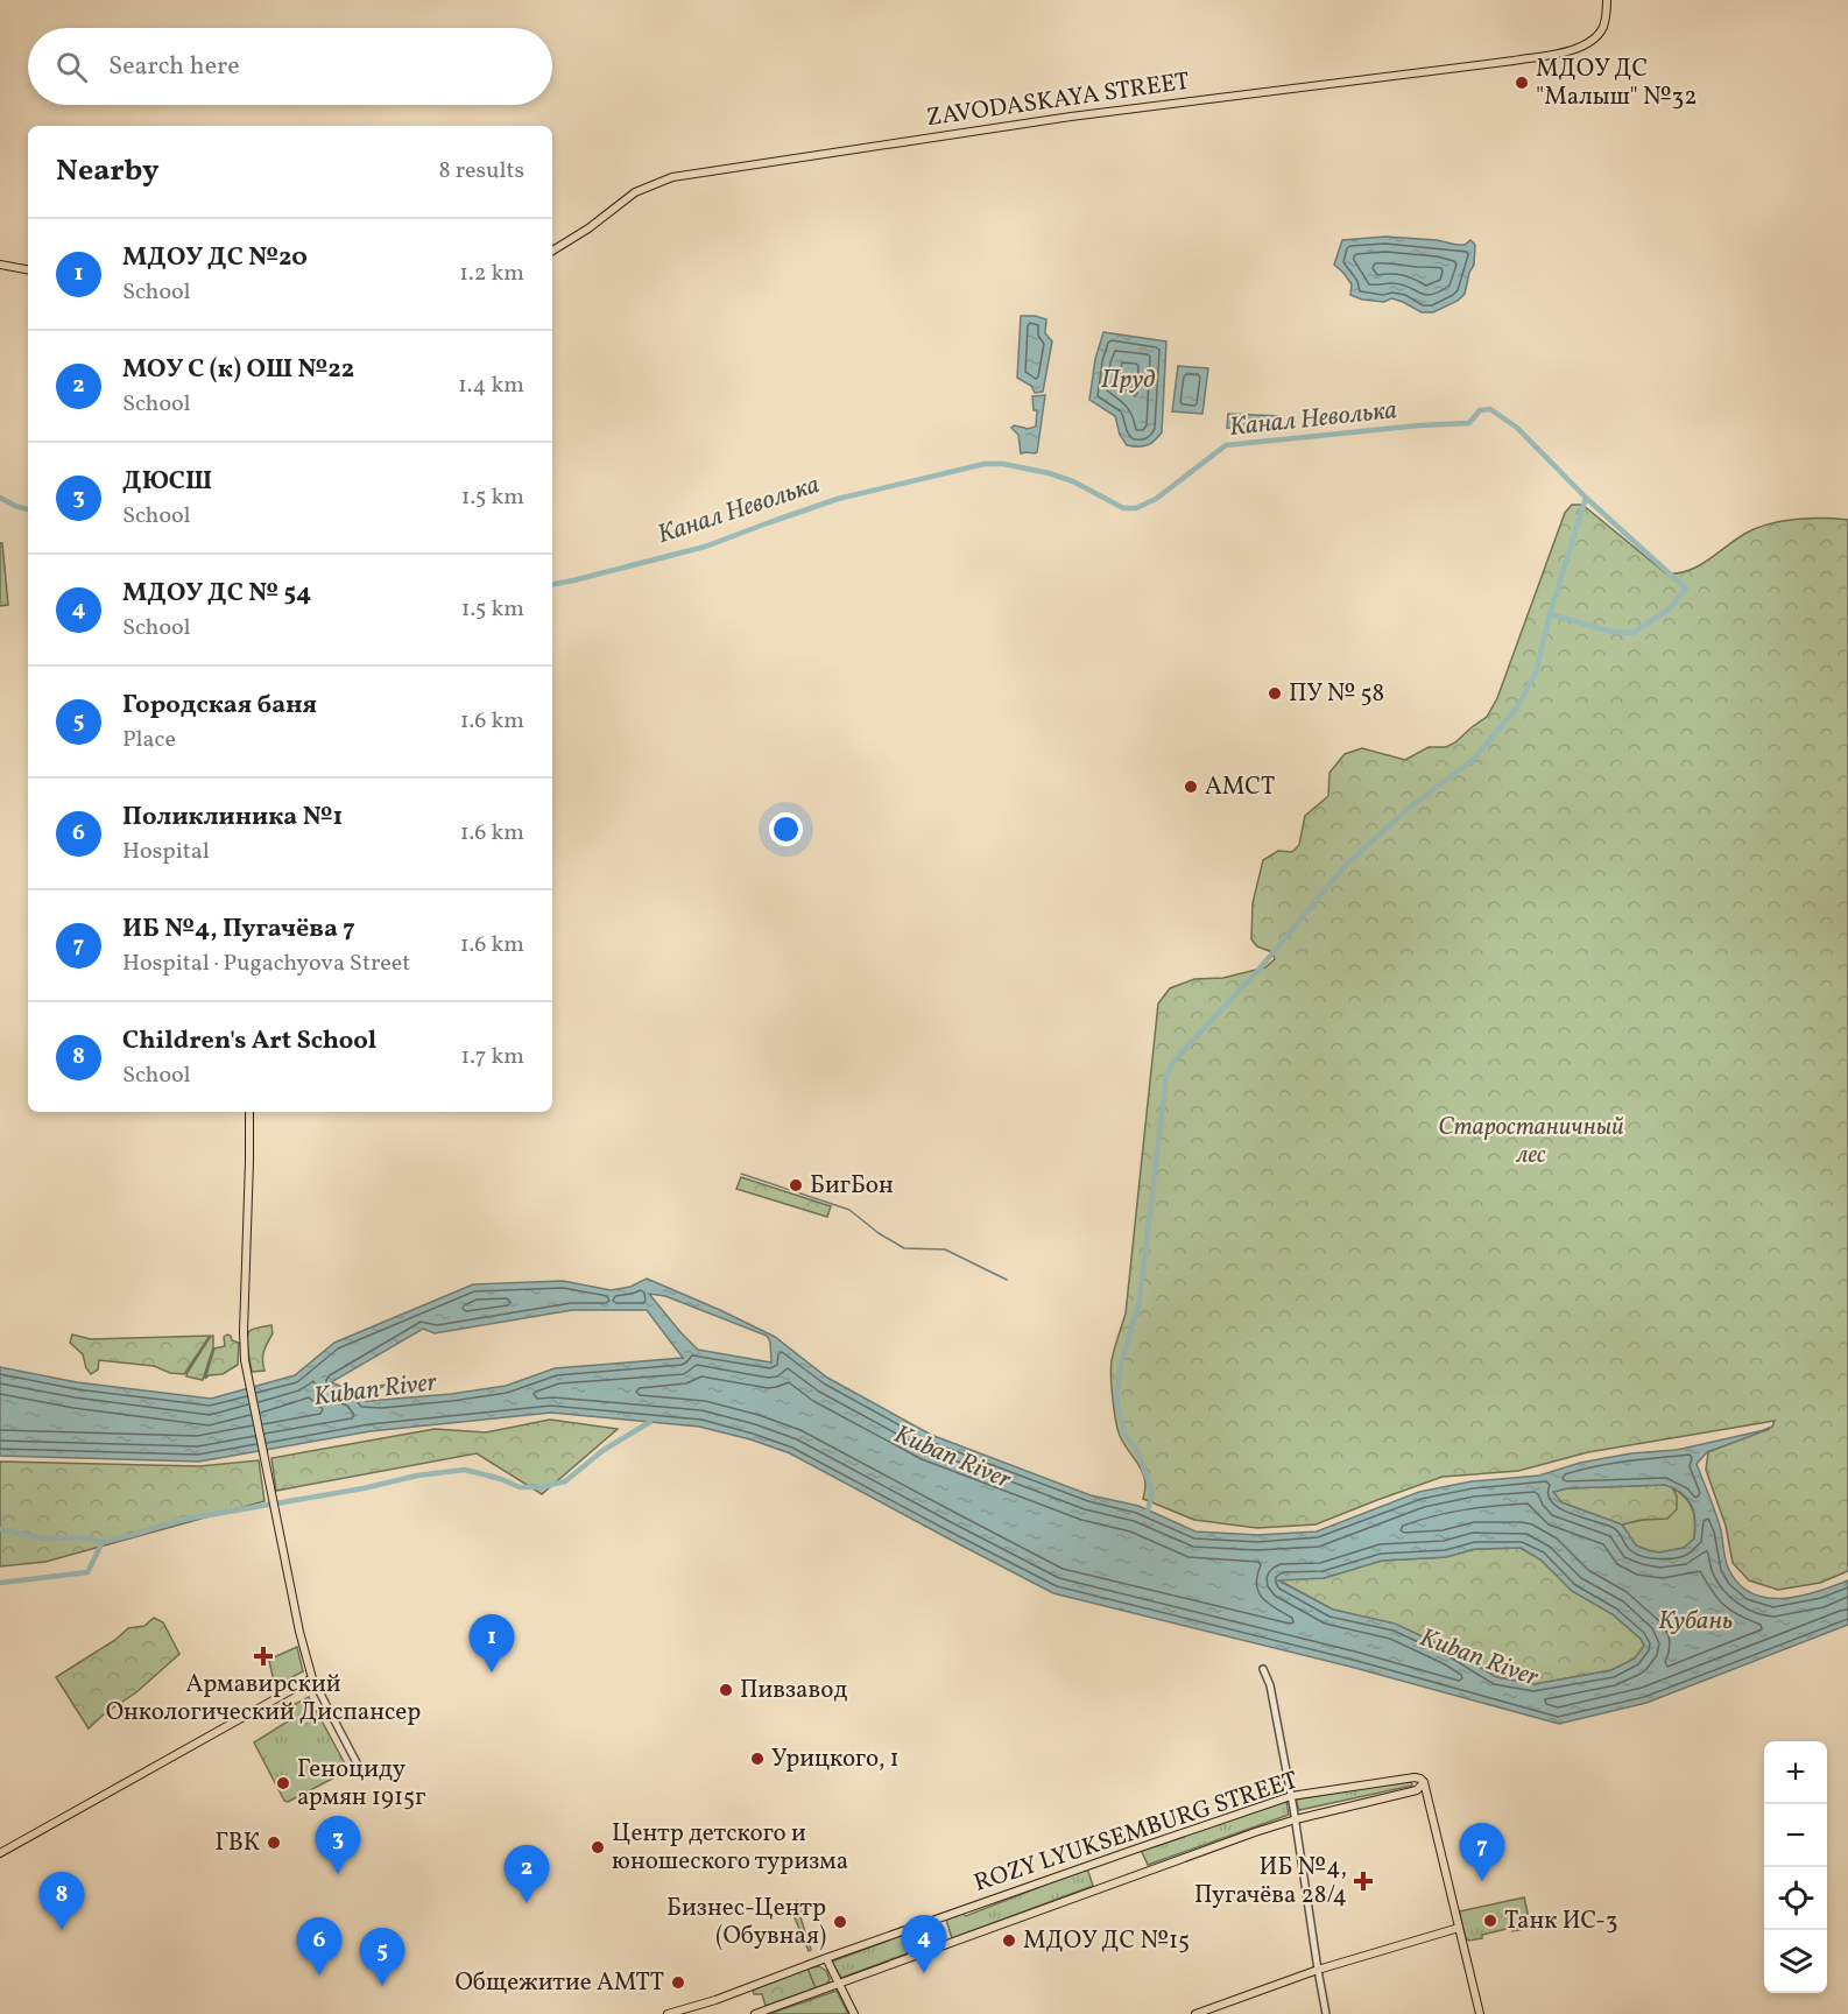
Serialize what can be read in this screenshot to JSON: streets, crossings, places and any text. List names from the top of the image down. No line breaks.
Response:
{"streets":{"main road":["ZAVODASKAYA STREET","ROZY LYUKSEMBURG STREET"]},"water":["Пруд","Канал Неволька","Kuban River","Кубань"],"parks":["Старостаничный лес"],"places":{"other":["МДОУ ДС \"Малыш\" №32","ПУ № 58","АМСТ","БигБон","Пивзавод","Урицкого, 1","Геноциду армян 1915г","ГВК","Центр детского и юношеского туризма","Танк ИС-3","Бизнес-Центр (Обувная)","МДОУ ДС №15","Общежитие АМТТ"],"health":["Армавирский Онкологический Диспансер","ИБ №4, Пугачёва 28/4"]},"page":{"search":"Search here","heading":["Nearby","8 results"],"list":[{"mark":"1","name":"МДОУ ДС №20","note":"School","value":"1.2 km"},{"mark":"2","name":"МОУ С (к) ОШ №22","note":"School","value":"1.4 km"},{"mark":"3","name":"ДЮСШ","note":"School","value":"1.5 km"},{"mark":"4","name":"МДОУ ДС № 54","note":"School","value":"1.5 km"},{"mark":"5","name":"Городская баня","note":"Place","value":"1.6 km"},{"mark":"6","name":"Поликлиника №1","note":"Hospital","value":"1.6 km"},{"mark":"7","name":"ИБ №4, Пугачёва 7","note":"Hospital · Pugachyova Street","value":"1.6 km"},{"mark":"8","name":"Children's Art School","note":"School","value":"1.7 km"}],"pins":["1","3","7","2","8","4","6","5"],"map_buttons":["+","−"]}}
